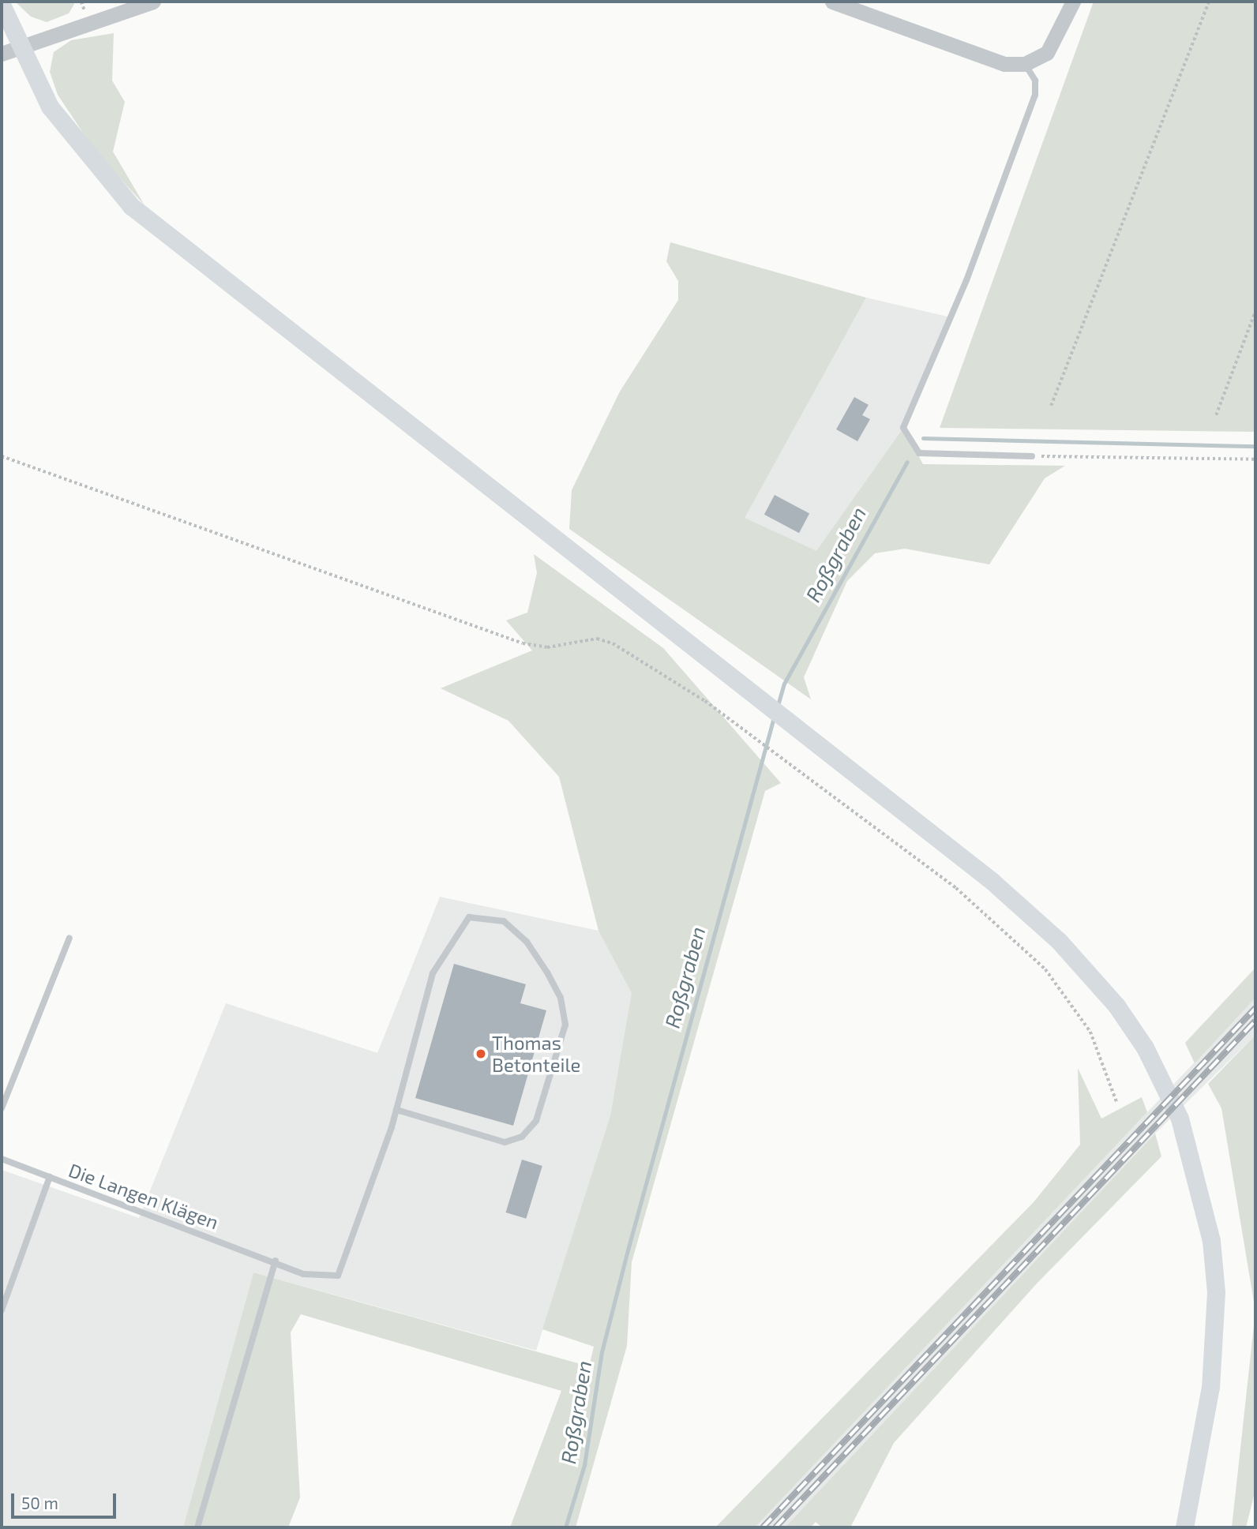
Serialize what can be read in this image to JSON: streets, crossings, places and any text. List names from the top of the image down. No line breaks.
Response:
{"streets":{"lane":["Die Langen Klägen"]},"water":["Roßgraben"],"places":["Thomas Betonteile"],"scale_bar":"50 m"}
